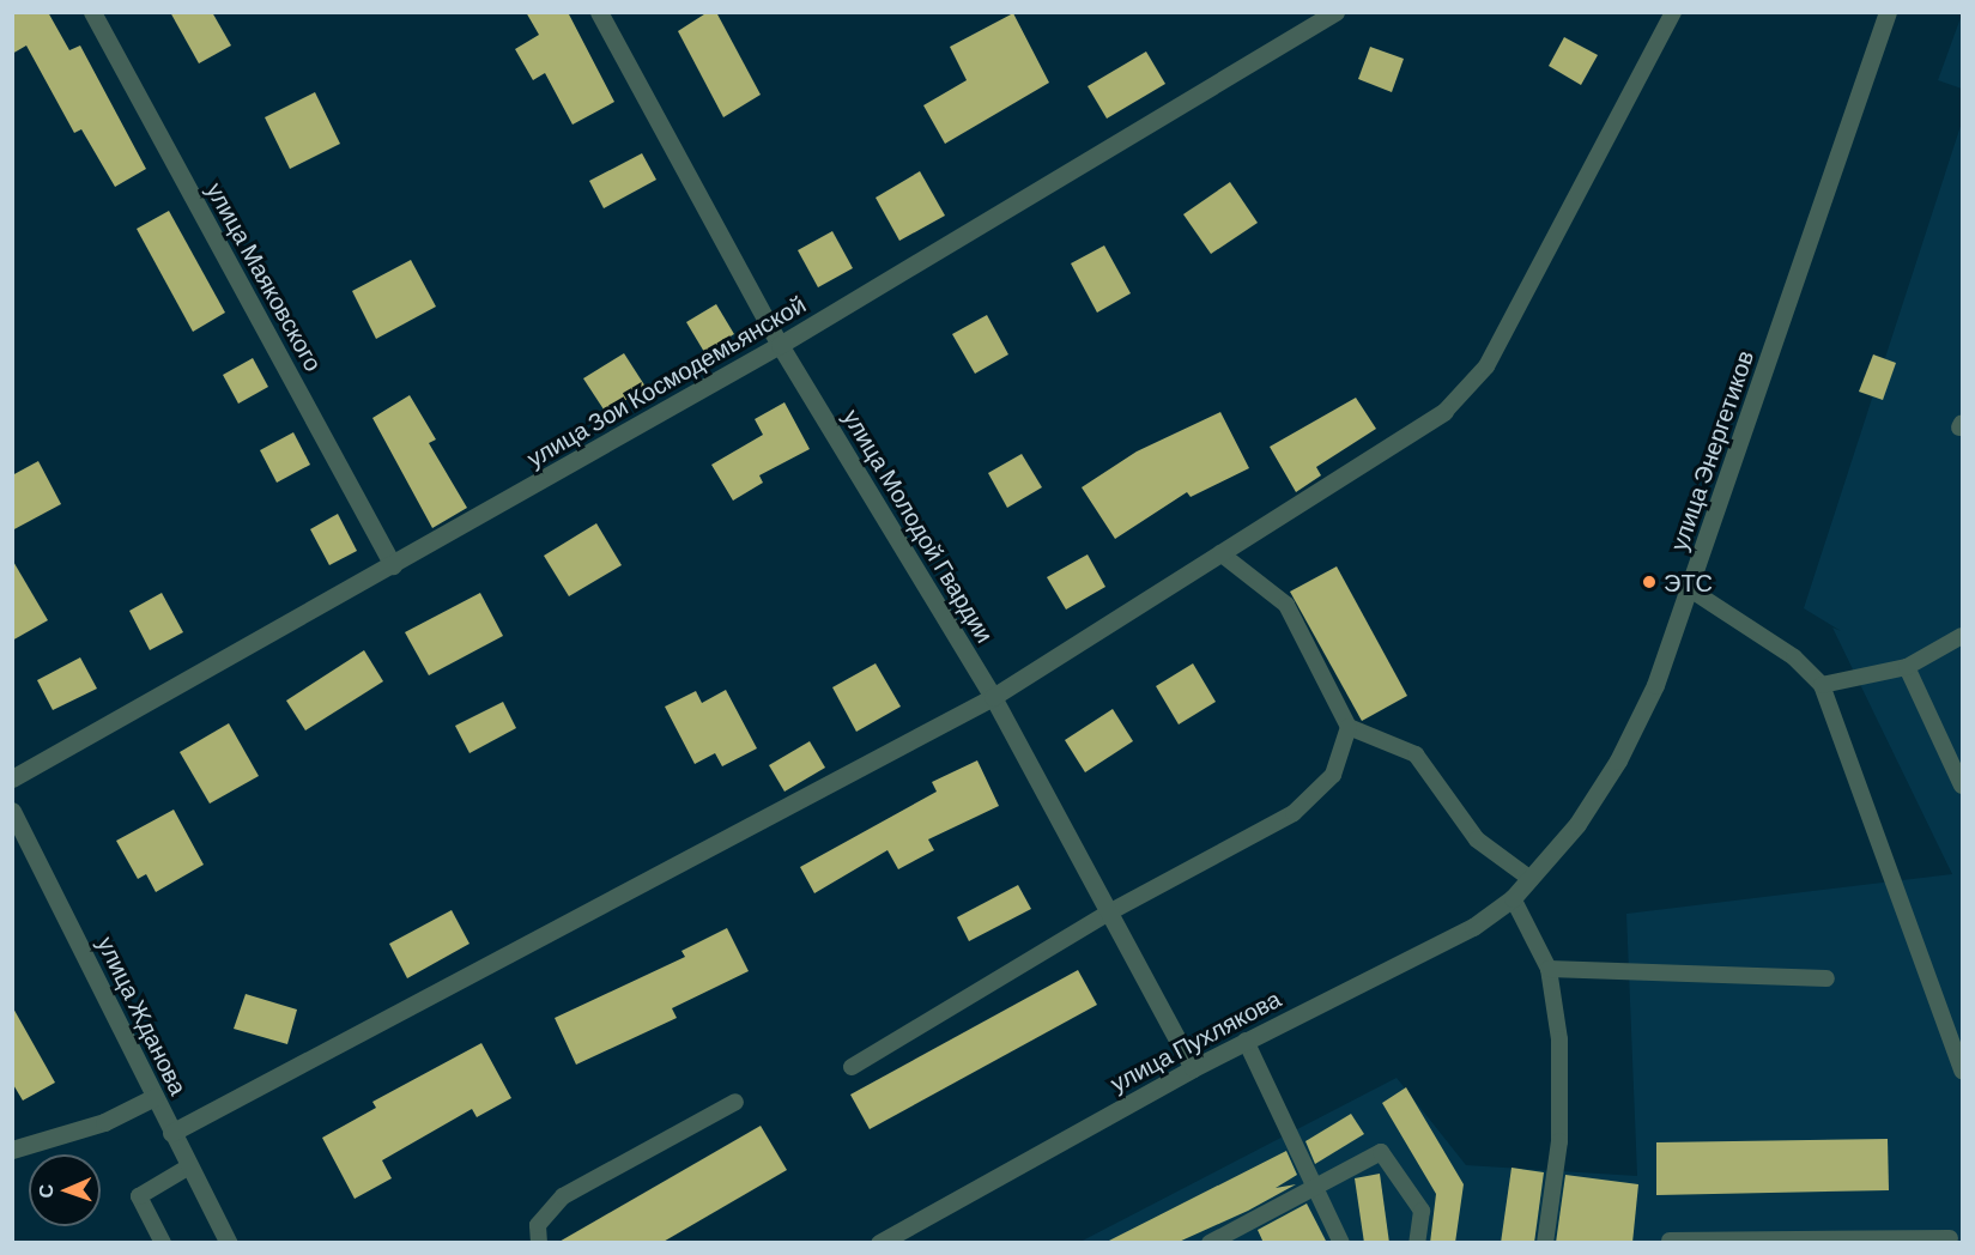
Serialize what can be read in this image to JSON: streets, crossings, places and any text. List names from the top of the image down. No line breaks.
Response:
{"streets":{"street":["улица Маяковского","улица Зои Космодемьянской","улица Энергетиков","улица Молодой Гвардии","улица Жданова","улица Пухлякова"]},"crossings":[["улица Маяковского","улица Зои Космодемьянской"],["улица Зои Космодемьянской","улица Молодой Гвардии"],["улица Энергетиков","улица Пухлякова"],["улица Молодой Гвардии","улица Пухлякова"]],"places":["ЭТС"],"north":"left"}
